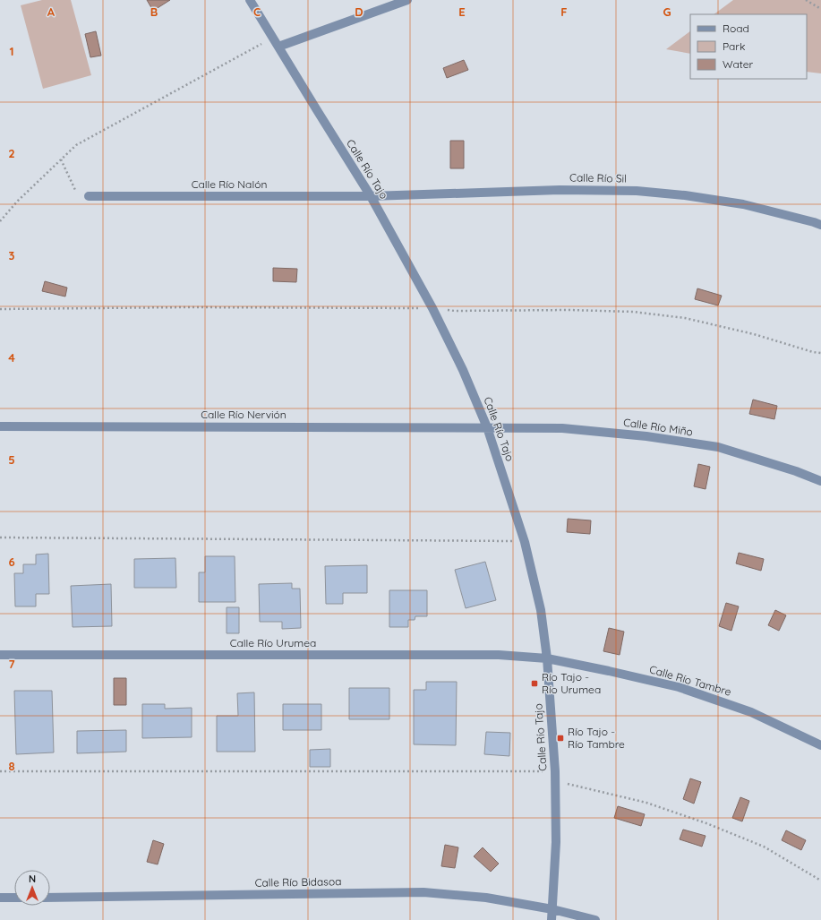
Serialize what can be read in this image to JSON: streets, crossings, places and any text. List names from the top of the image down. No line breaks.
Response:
{"streets":{"street":["Calle Río Tajo","Calle Río Sil","Calle Río Nalón","Calle Río Nervión","Calle Río Miño","Calle Río Urumea","Calle Río Tambre","Calle Río Bidasoa"]},"crossings":[["Calle Río Tajo","Calle Río Sil"],["Calle Río Tajo","Calle Río Nalón"],["Calle Río Tajo","Calle Río Nervión"],["Calle Río Tajo","Calle Río Miño"],["Calle Río Tajo","Calle Río Urumea"],["Calle Río Tajo","Calle Río Tambre"],["Calle Río Tajo","Calle Río Bidasoa"],["Calle Río Sil","Calle Río Nalón"],["Calle Río Nervión","Calle Río Miño"],["Calle Río Urumea","Calle Río Tambre"]],"places":{"transit":["Río Tajo - Río Urumea","Río Tajo - Río Tambre"]},"legend":["Road","Park","Water"],"north":"top","grid":{"columns":["A","B","C","D","E","F","G"],"rows":["1","2","3","4","5","6","7","8"]}}
